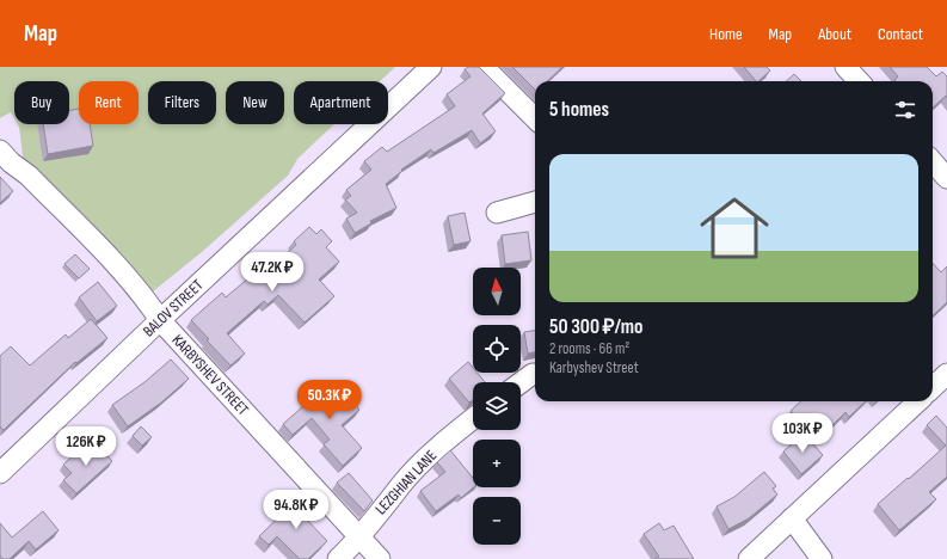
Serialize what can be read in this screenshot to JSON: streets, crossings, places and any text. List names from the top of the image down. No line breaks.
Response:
{"streets":{"street":["BALOV STREET","KARBYSHEV STREET","LEZGHIAN LANE"]},"crossings":[["BALOV STREET","KARBYSHEV STREET"],["KARBYSHEV STREET","LEZGHIAN LANE"]],"north":"top","page":{"header":"Map","nav":["Home","Map","About","Contact"],"chip":["Buy","Rent","Filters","New","Apartment"],"heading":"5 homes","list":[{"name":"50 300 ₽/mo","note":"2 rooms · 66 m² · Karbyshev Street"}],"price":["47.2K ₽","50.3K ₽","103K ₽","126K ₽","94.8K ₽"],"map_buttons":["+","−"]}}
